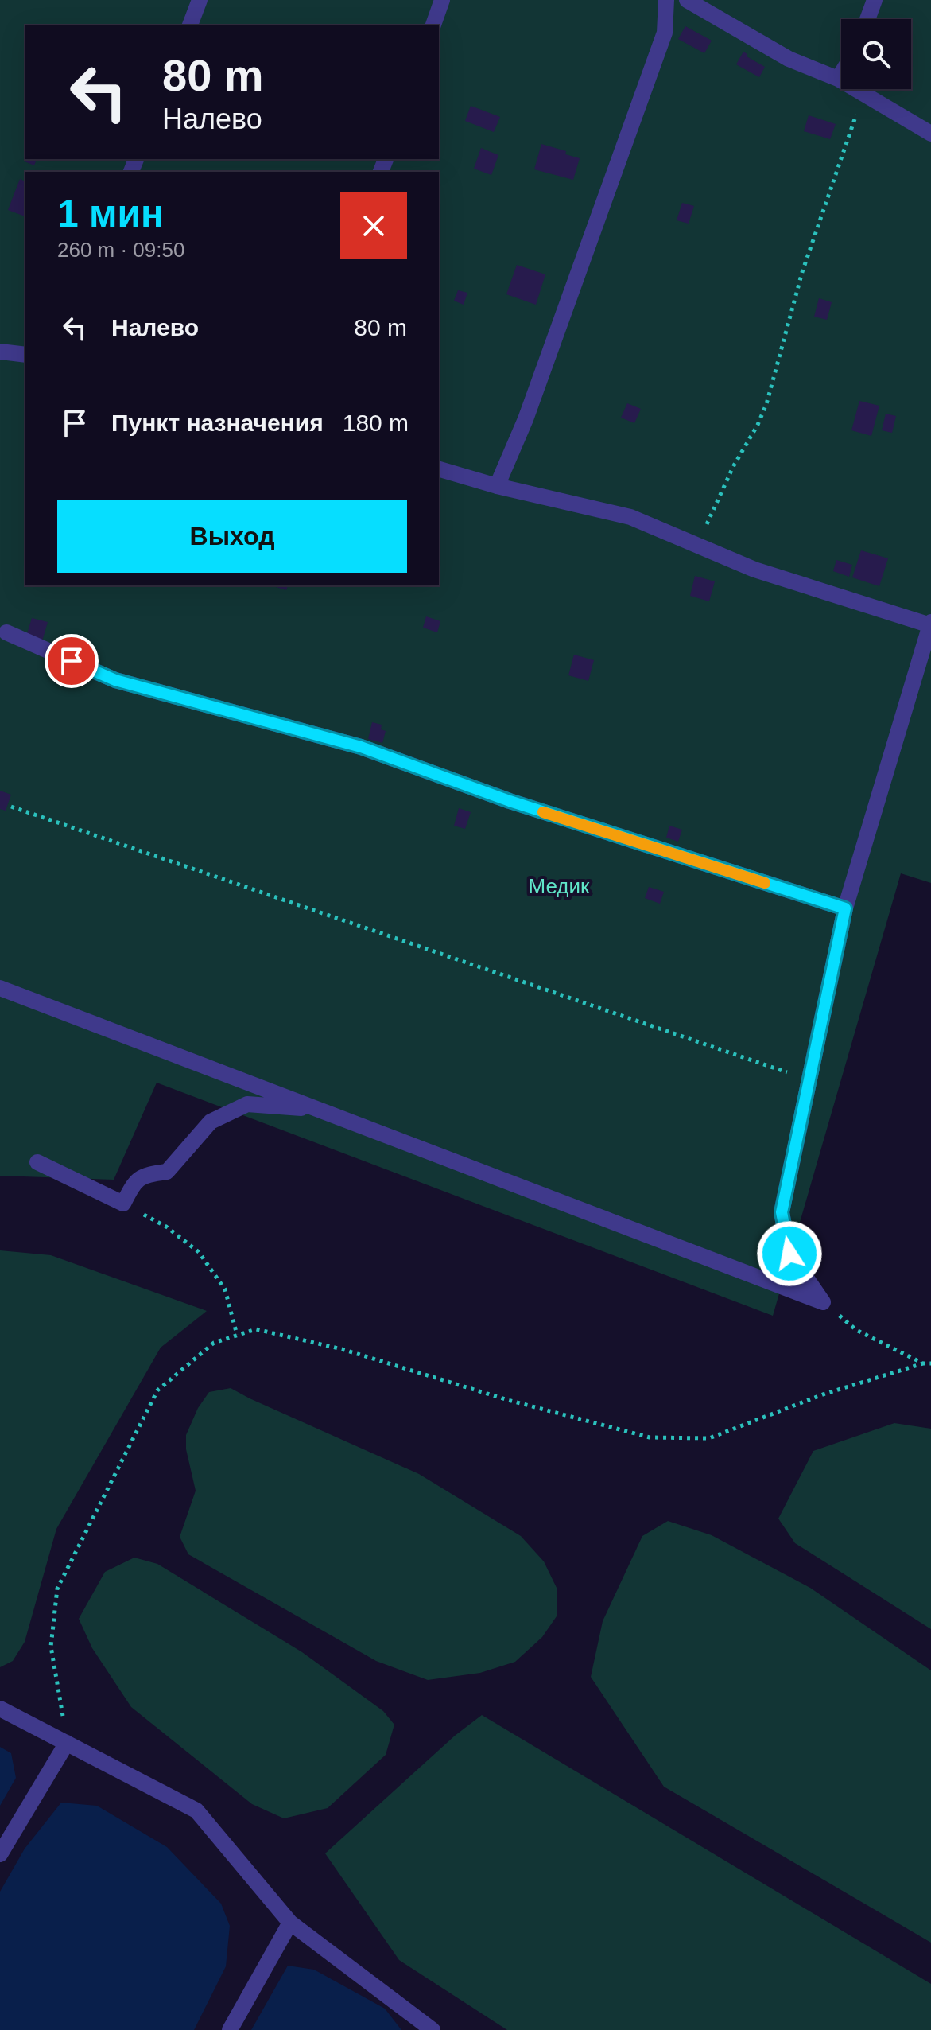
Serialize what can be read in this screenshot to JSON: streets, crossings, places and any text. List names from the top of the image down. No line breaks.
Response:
{"parks":["Медик"],"page":{"turn":["80 m","Налево"],"heading":["1 мин","260 m · 09:50"],"list":[{"name":"Налево","value":"80 m"},{"name":"Пункт назначения","value":"180 m"}],"buttons":"Выход"}}
